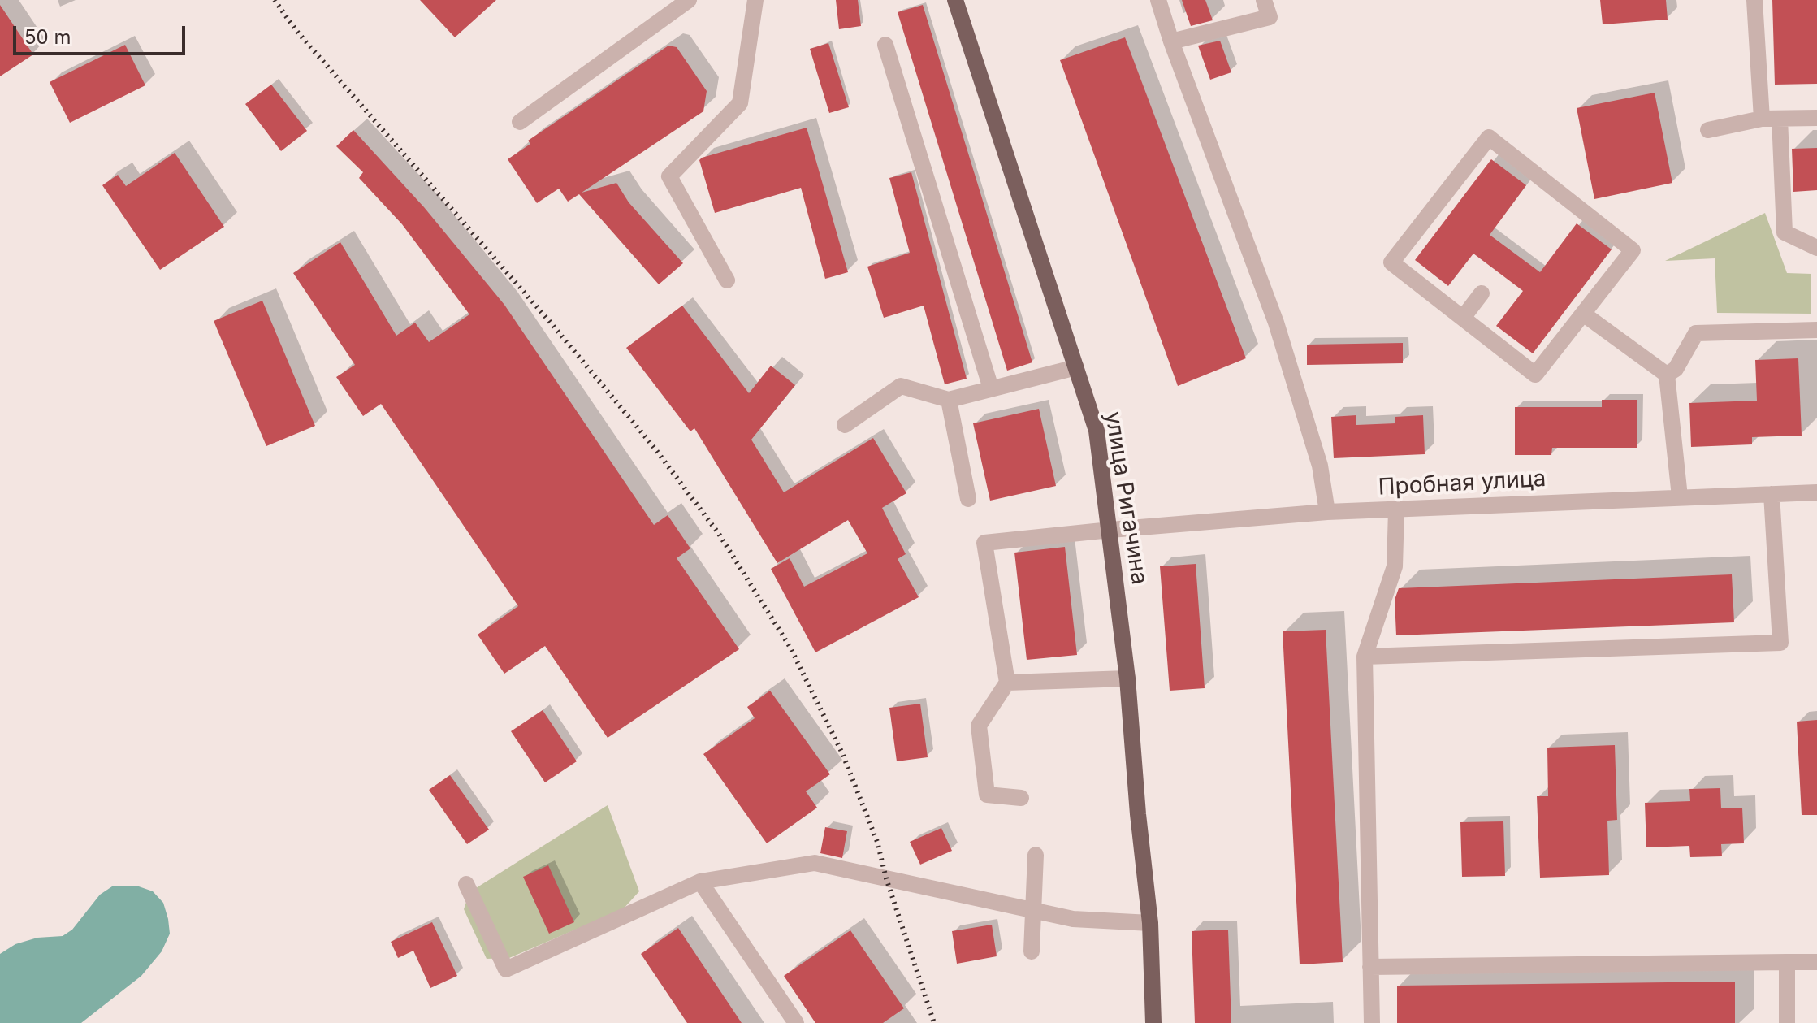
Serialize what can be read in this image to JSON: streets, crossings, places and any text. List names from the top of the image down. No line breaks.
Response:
{"streets":{"main road":["улица Ригачина"],"street":["Пробная улица"]},"crossings":[["Пробная улица","улица Ригачина"]],"scale_bar":"50 m"}
